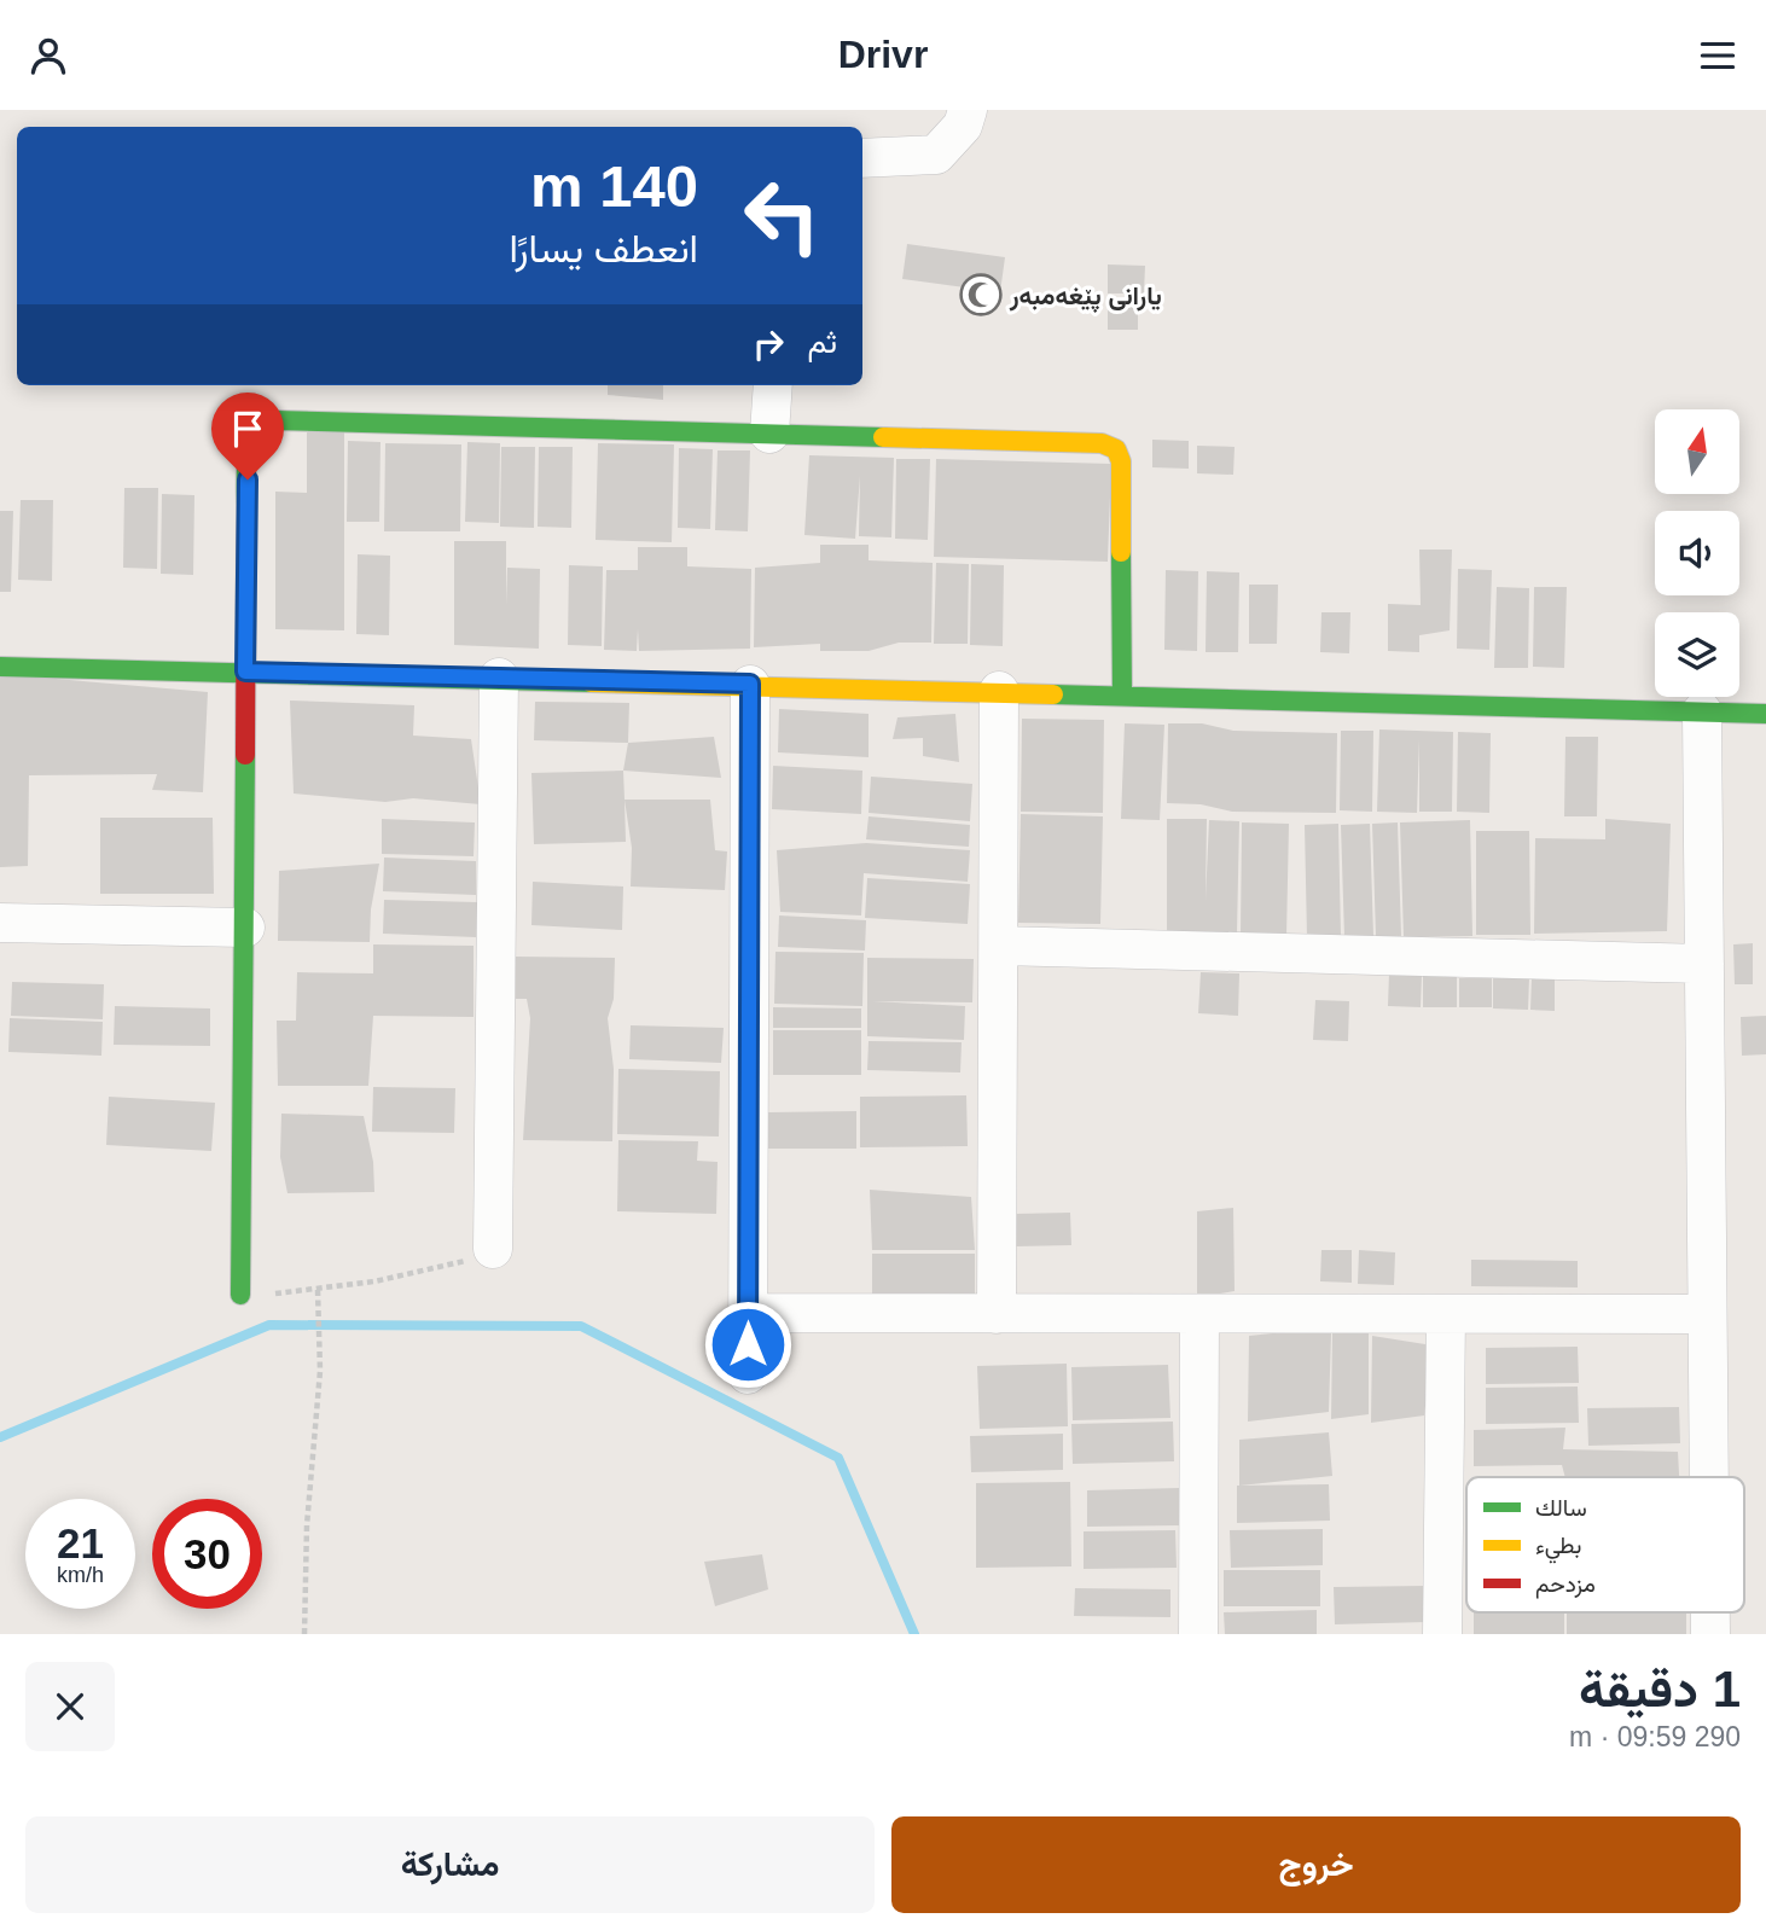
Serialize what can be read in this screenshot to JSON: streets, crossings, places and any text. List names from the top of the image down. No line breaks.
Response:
{"places":{"mosque":["یارانی پێغەمبەر"]},"legend":["سالك","بطيء","مزدحم"],"north":"top","page":{"header":"Drivr","turn":["140 m","انعطف يسارًا"],"then":"ثم","speed":"21 km/h","limit":"30","heading":["1 دقيقة","290 m · 09:59"],"buttons":["خروج","مشاركة"]}}
